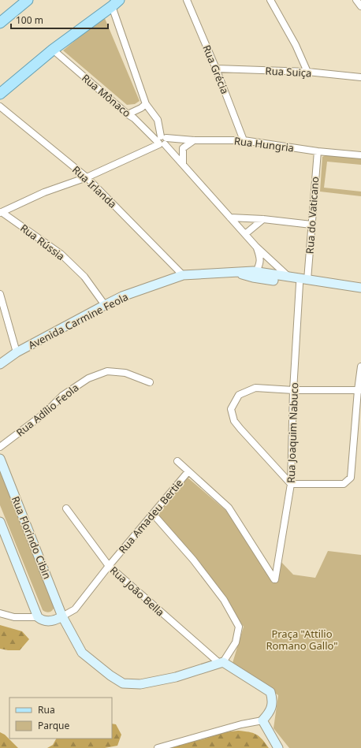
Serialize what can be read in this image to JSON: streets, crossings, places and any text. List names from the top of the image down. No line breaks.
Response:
{"streets":{"main road":["Avenida Carmine Feola","Rua Florindo Cibin"],"street":["Rua Grécia","Rua Suiça","Rua Mônaco","Rua Hungria","Rua Irlanda","Rua do Vaticano","Rua Rússia","Rua Adílio Feola","Rua Joaquim Nabuco","Rua Amadeu Bertie","Rua João Bella"]},"crossings":[["Rua Grécia","Rua Suiça"],["Rua Grécia","Rua Hungria"],["Rua Mônaco","Rua Hungria"],["Rua Mônaco","Avenida Carmine Feola"],["Rua Hungria","Rua Irlanda"],["Rua Hungria","Rua do Vaticano"],["Rua Hungria","Rua Rússia"],["Rua Irlanda","Avenida Carmine Feola"],["Rua do Vaticano","Avenida Carmine Feola"],["Rua do Vaticano","Rua Joaquim Nabuco"],["Rua Rússia","Avenida Carmine Feola"],["Avenida Carmine Feola","Rua Joaquim Nabuco"],["Rua Joaquim Nabuco","Rua Amadeu Bertie"],["Rua Amadeu Bertie","Rua Florindo Cibin"],["Rua Amadeu Bertie","Rua João Bella"],["Rua Florindo Cibin","Rua João Bella"]],"parks":["Praça \"Attilio Romano Gallo\""],"legend":["Rua","Parque"],"scale_bar":"100 m"}
